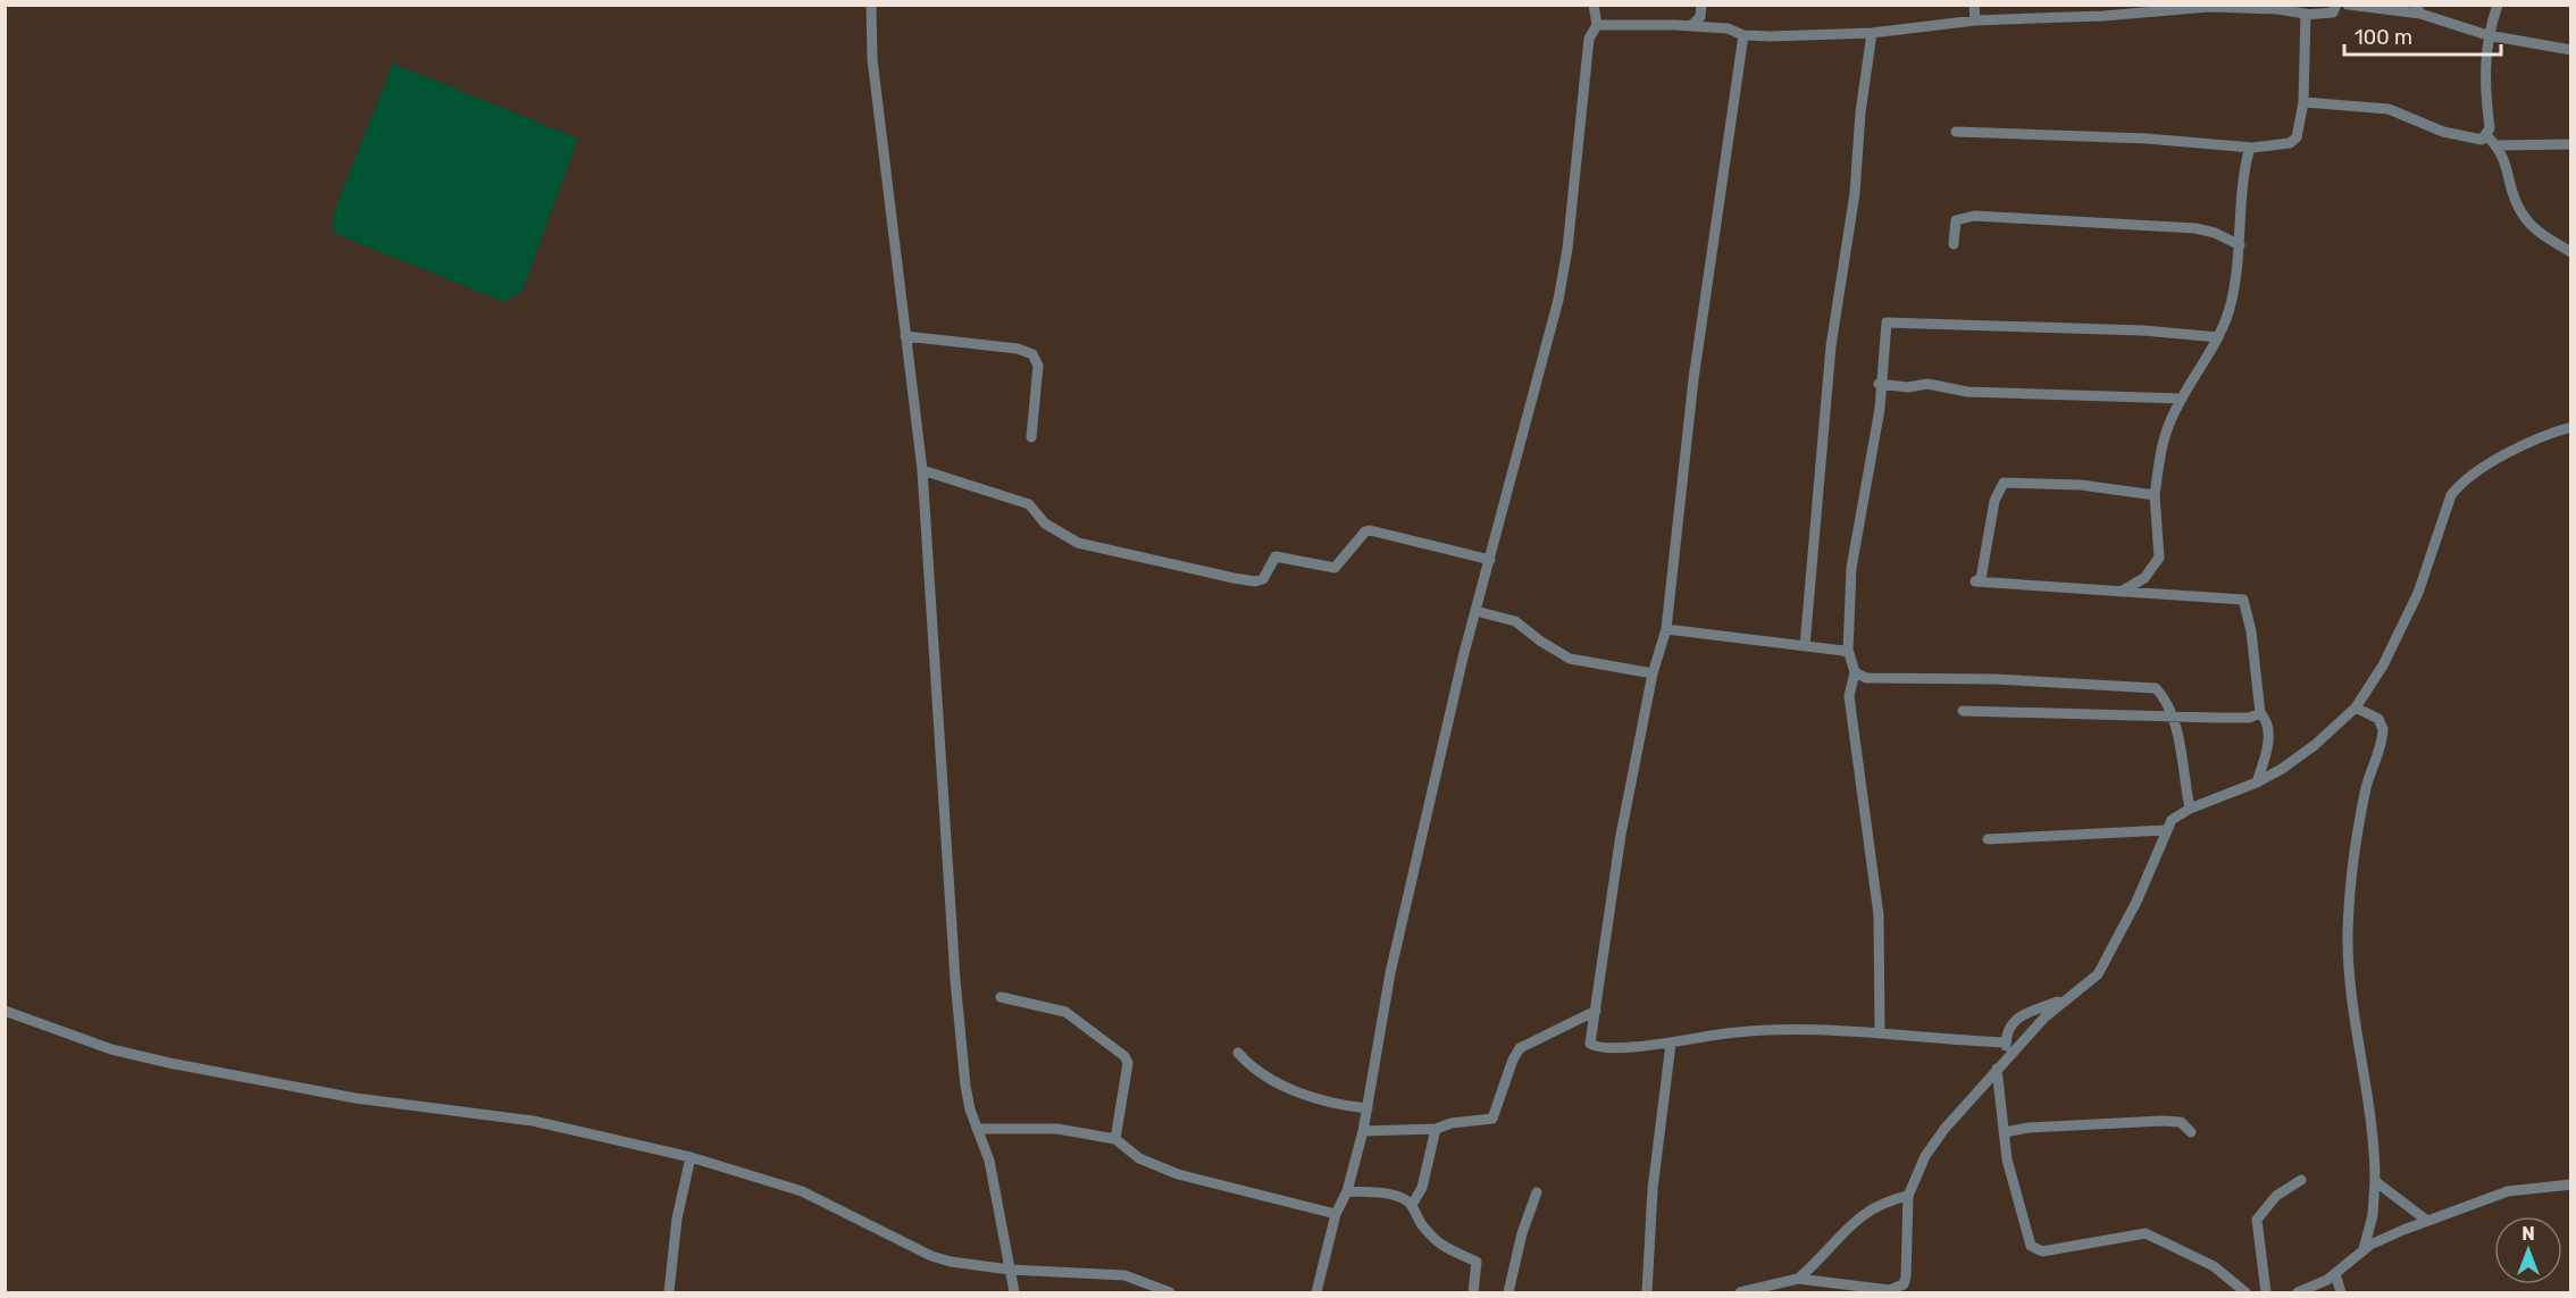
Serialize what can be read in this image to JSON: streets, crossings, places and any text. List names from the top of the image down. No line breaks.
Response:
{"scale_bar":"100 m","north":"top"}
